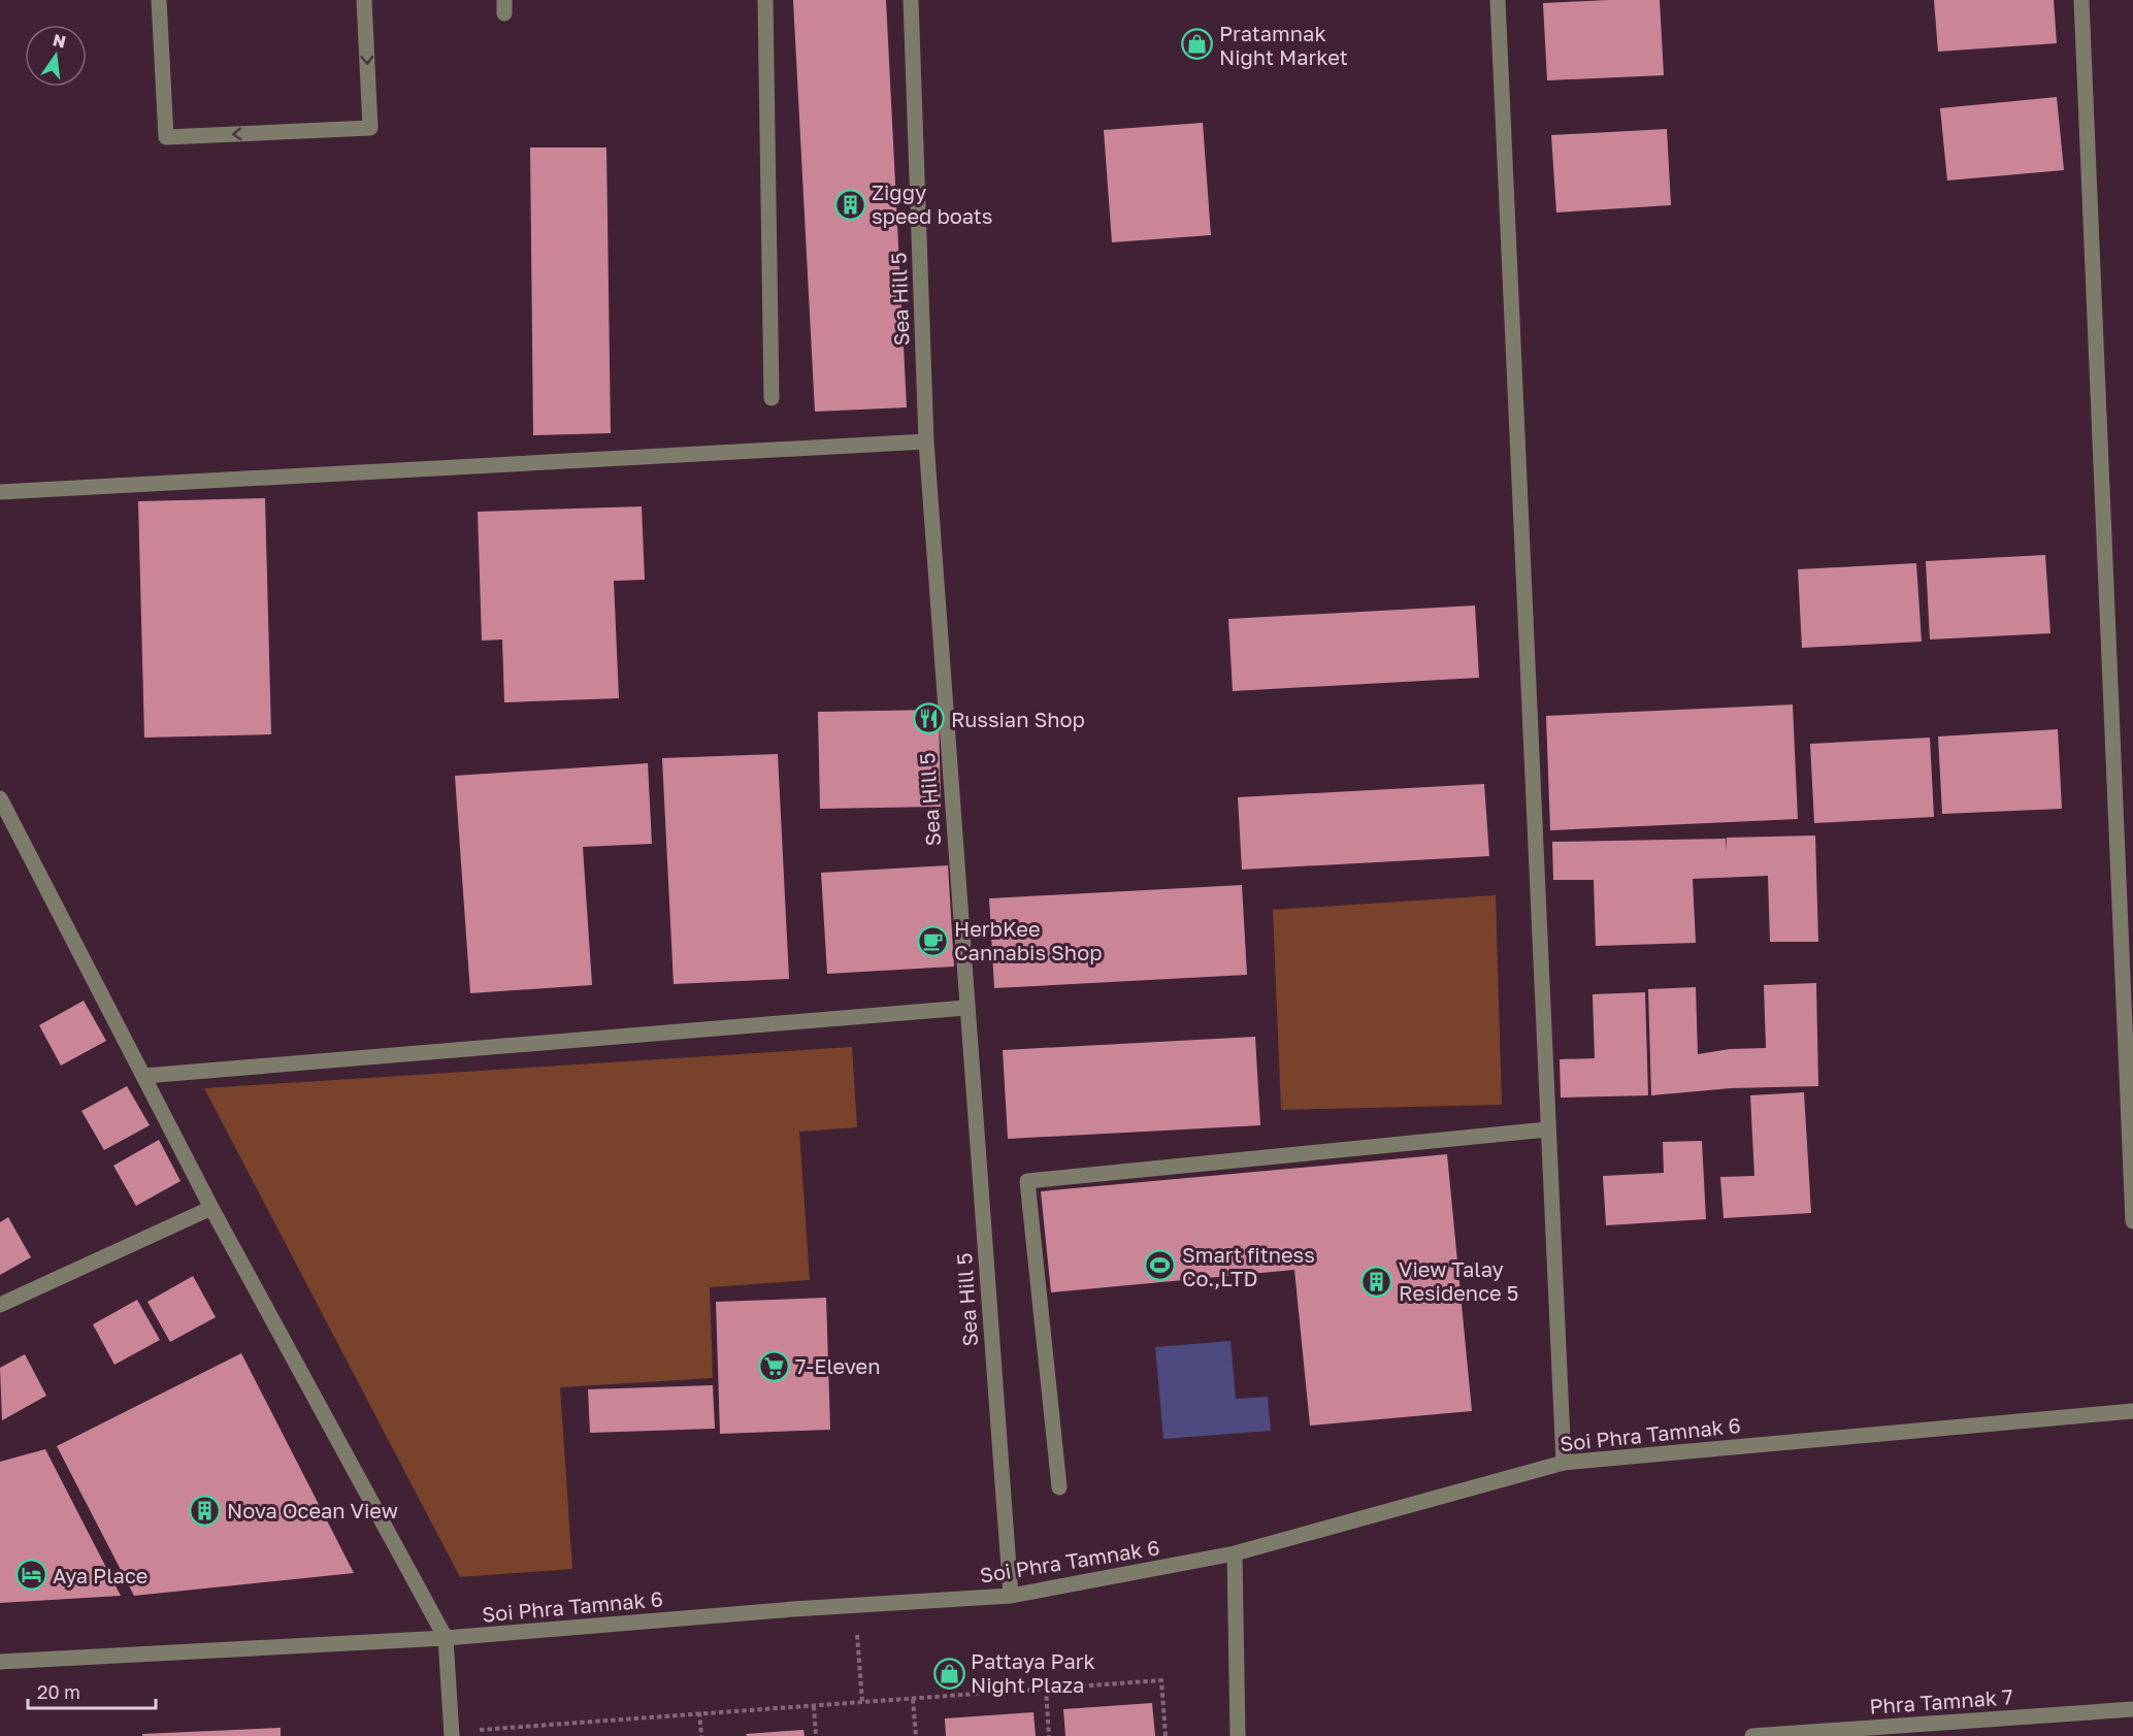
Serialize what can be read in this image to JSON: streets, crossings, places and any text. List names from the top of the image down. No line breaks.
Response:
{"streets":{"street":["Sea Hill 5","Soi Phra Tamnak 6","Phra Tamnak 7"]},"crossings":[["Sea Hill 5","Soi Phra Tamnak 6"]],"places":{"shop":["Pratamnak Night Market","Pattaya Park Night Plaza"],"building":["Ziggy speed boats","View Talay Residence 5","Nova Ocean View"],"restaurant":["Russian Shop"],"cafe":["HerbKee Cannabis Shop"],"sports":["Smart fitness Co.,LTD"],"supermarket":["7-Eleven"],"hotel":["Aya Place"]},"scale_bar":"20 m","north":"top"}
